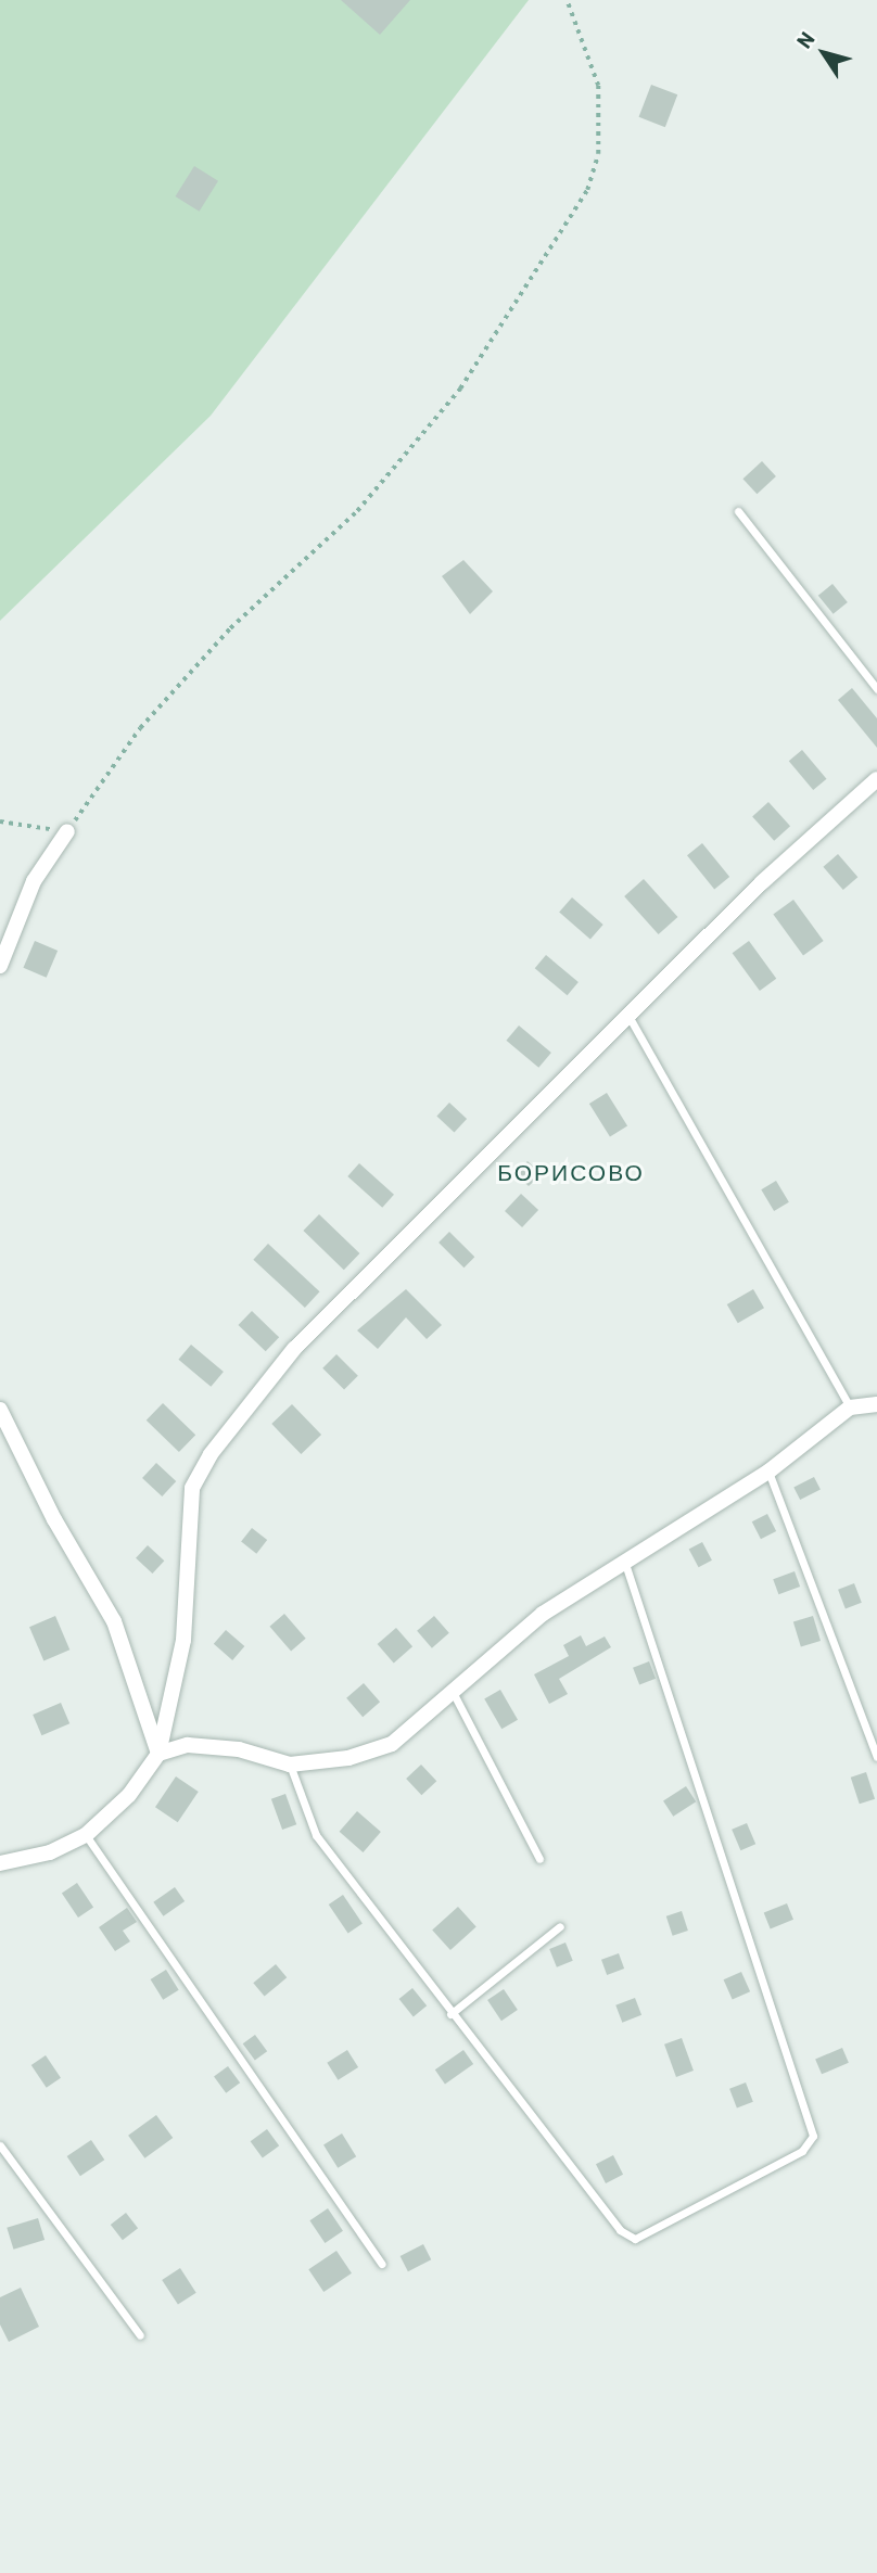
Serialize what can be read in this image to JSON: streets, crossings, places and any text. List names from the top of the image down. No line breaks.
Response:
{"districts":["БОРИСОВО"],"north":"top left"}
